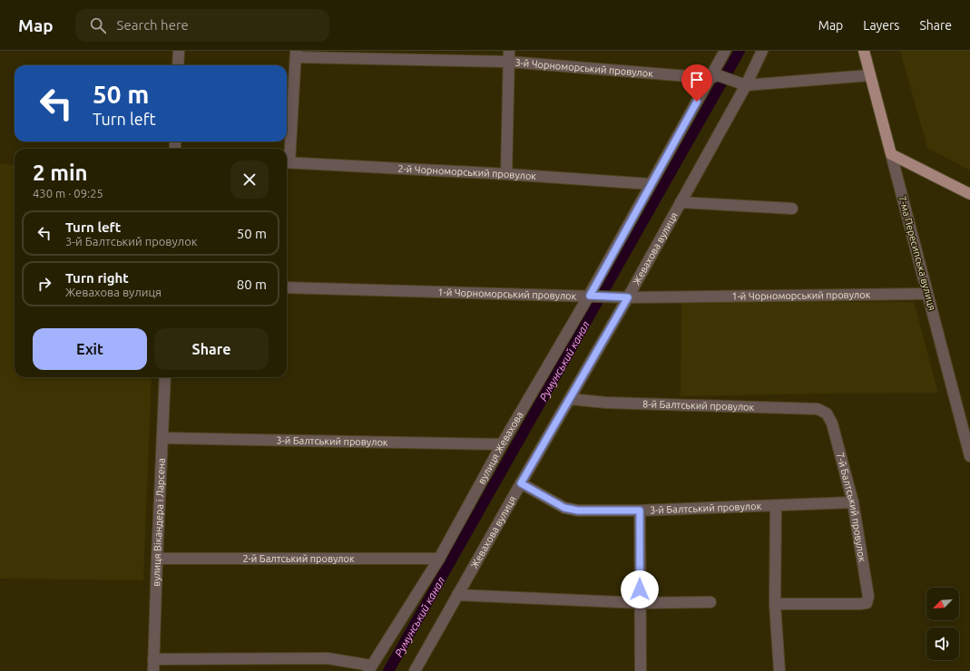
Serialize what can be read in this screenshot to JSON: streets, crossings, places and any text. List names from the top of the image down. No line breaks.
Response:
{"streets":{"main road":["7-ма Пересипська вулиця"],"street":["3-й Чорноморський провулок","2-й Чорноморський провулок","Жевахова вулиця","1-й Чорноморський провулок","8-й Балтський провулок","3-й Балтський провулок","вулиця Жевахова","7-й Балтський провулок","вулиця Вікандера і Ларсена","2-й Балтський провулок"]},"crossings":[["3-й Чорноморський провулок","Жевахова вулиця"],["3-й Чорноморський провулок","7-ма Пересипська вулиця"],["3-й Чорноморський провулок","вулиця Жевахова"],["2-й Чорноморський провулок","вулиця Жевахова"],["Жевахова вулиця","1-й Чорноморський провулок"],["Жевахова вулиця","8-й Балтський провулок"],["Жевахова вулиця","3-й Балтський провулок"],["7-ма Пересипська вулиця","1-й Чорноморський провулок"],["1-й Чорноморський провулок","вулиця Жевахова"],["8-й Балтський провулок","7-й Балтський провулок"],["3-й Балтський провулок","вулиця Жевахова"],["3-й Балтський провулок","7-й Балтський провулок"],["3-й Балтський провулок","вулиця Вікандера і Ларсена"],["вулиця Жевахова","2-й Балтський провулок"],["вулиця Вікандера і Ларсена","2-й Балтський провулок"]],"water":["Румунський канал"],"north":"bottom left","page":{"header":"Map","search":"Search here","nav":["Map","Layers","Share"],"turn":["50 m","Turn left"],"heading":["2 min","430 m · 09:25"],"list":[{"name":"Turn left","note":"3-й Балтський провулок","value":"50 m"},{"name":"Turn right","note":"Жевахова вулиця","value":"80 m"}],"buttons":["Exit","Share"]}}
